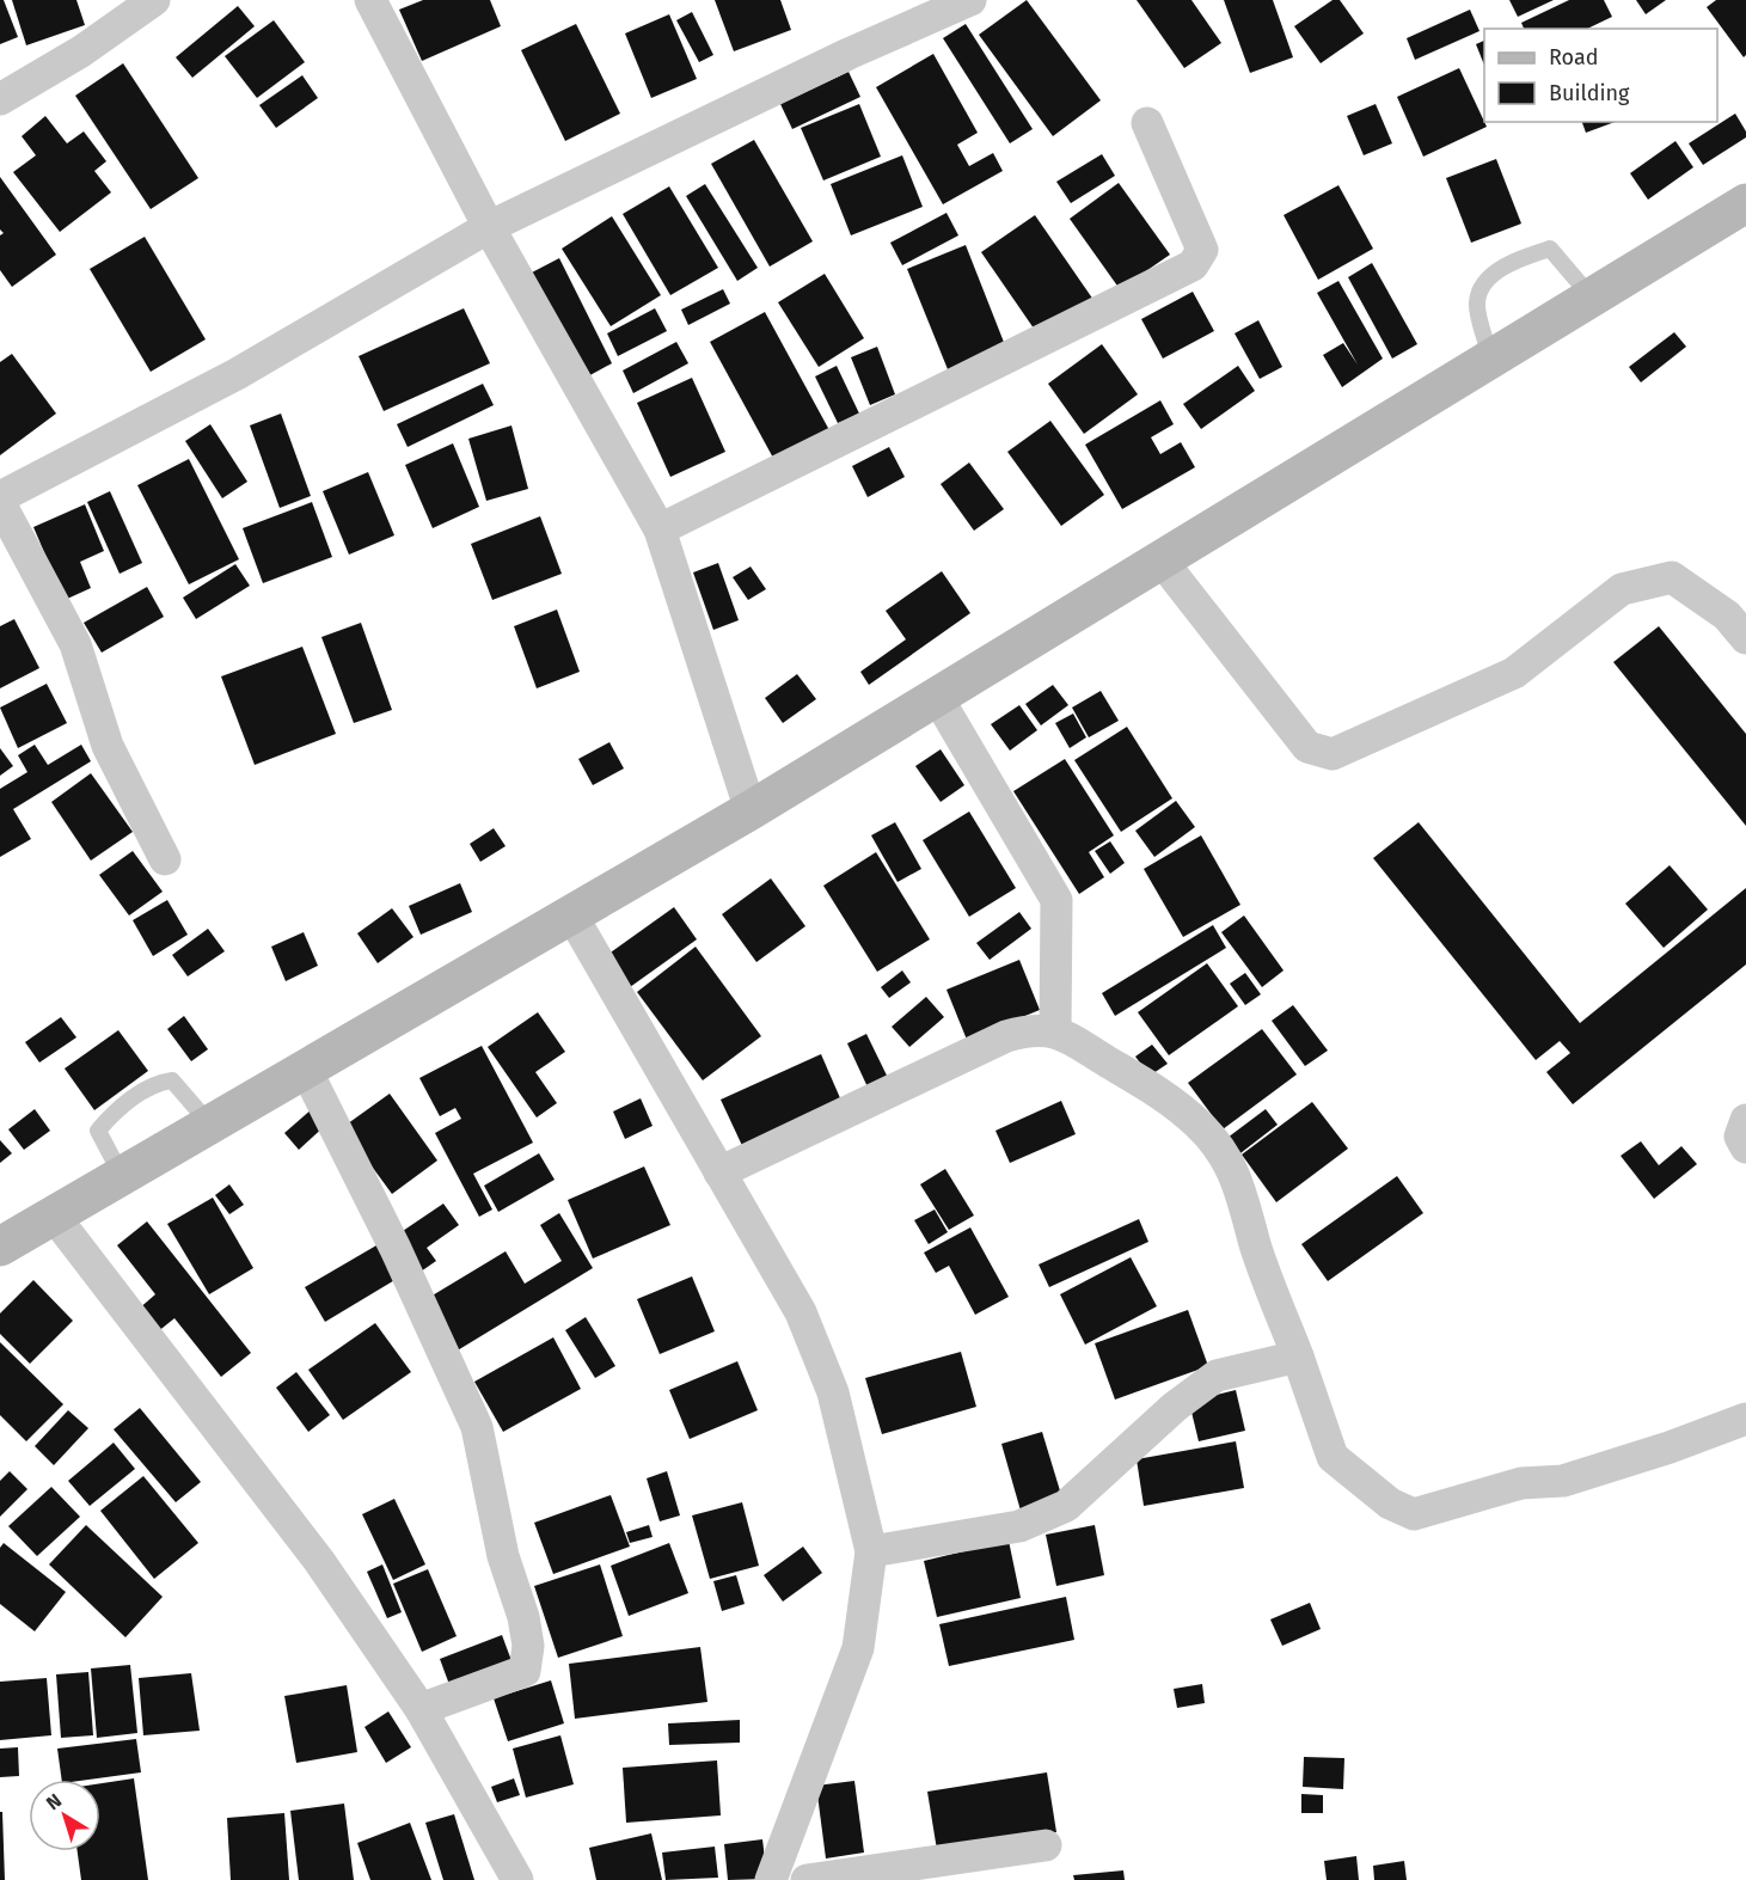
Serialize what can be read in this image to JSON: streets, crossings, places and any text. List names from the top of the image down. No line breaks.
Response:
{"legend":["Road","Building"],"north":"top left"}
